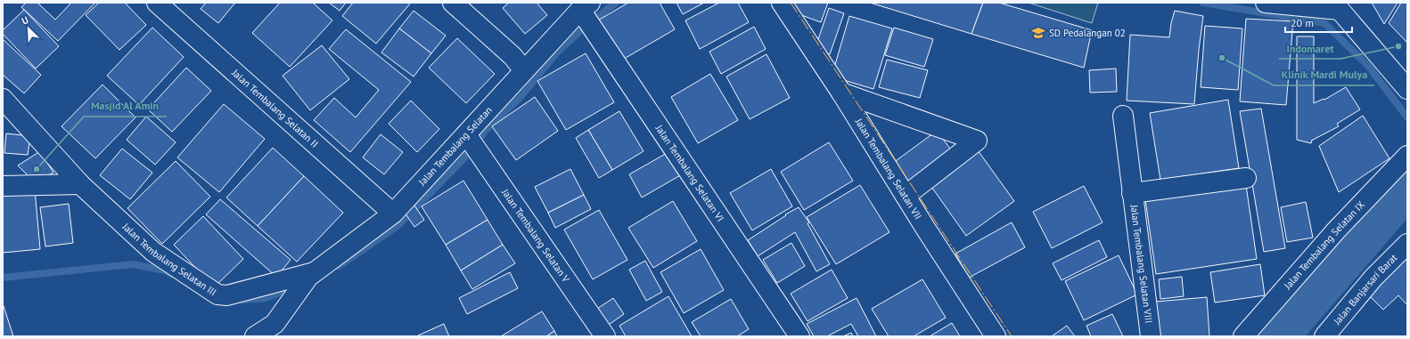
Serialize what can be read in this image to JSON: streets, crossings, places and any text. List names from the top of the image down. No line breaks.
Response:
{"streets":{"street":["Jalan Tembalang Selatan II","Jalan Tembalang Selatan","Jalan Tembalang Selatan VII","Jalan Tembalang Selatan VI","Jalan Tembalang Selatan V","Jalan Tembalang Selatan IX","Jalan Tembalang Selatan III","Jalan Tembalang Selatan VIII","Jalan Banjarsari Barat"]},"crossings":[["Jalan Tembalang Selatan II","Jalan Tembalang Selatan"],["Jalan Tembalang Selatan","Jalan Tembalang Selatan VI"],["Jalan Tembalang Selatan","Jalan Tembalang Selatan V"],["Jalan Tembalang Selatan","Jalan Tembalang Selatan III"]],"places":{"school or university":["SD Pedalangan 02"],"other":["Indomaret","Klinik Mardi Mulya","Masjid Al Amin"]},"scale_bar":"20 m","north":"top left"}
